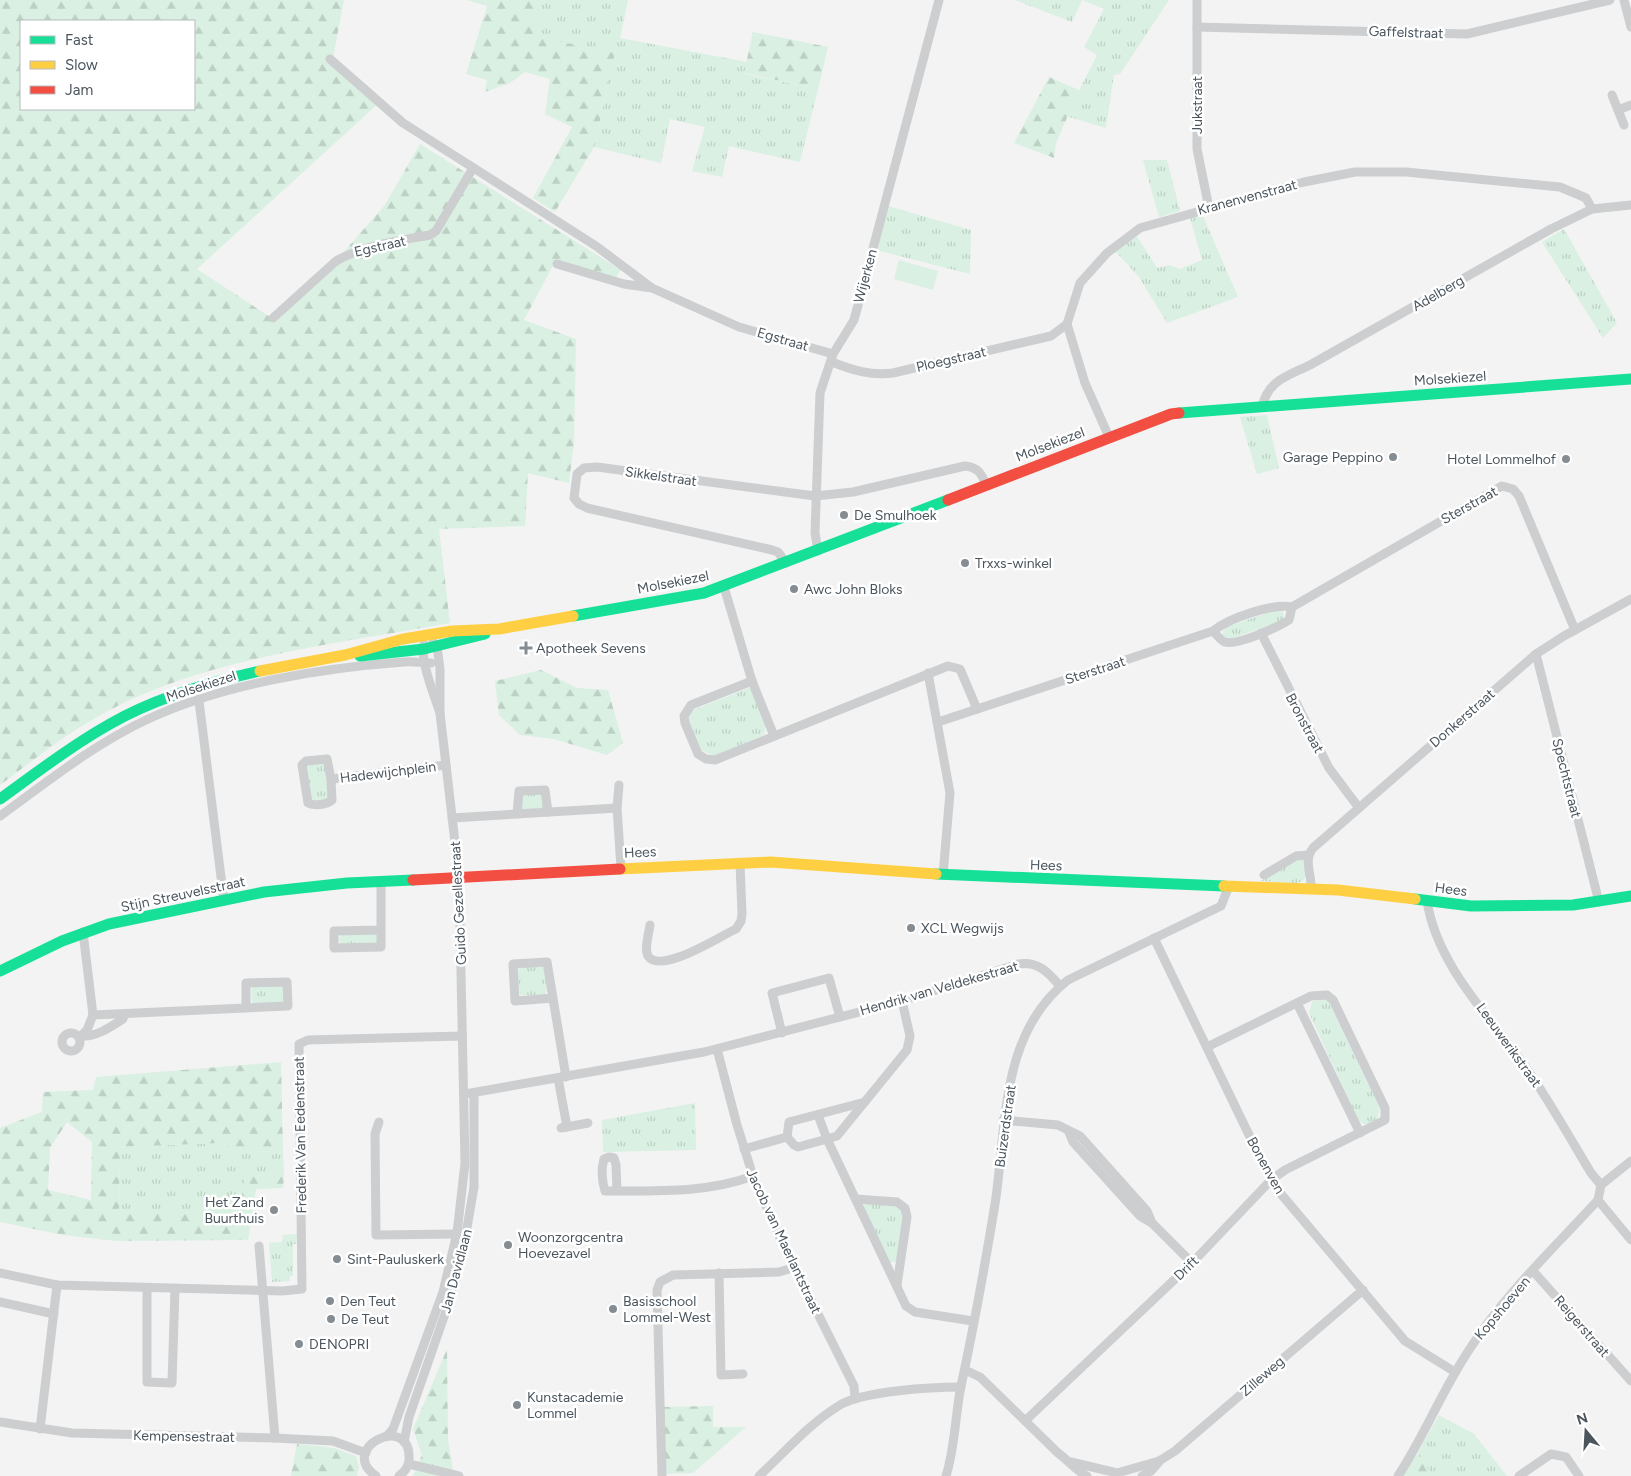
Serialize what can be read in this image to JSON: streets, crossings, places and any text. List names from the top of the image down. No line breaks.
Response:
{"streets":{"main road":["Molsekiezel","Hees","Stijn Streuvelsstraat"],"street":["Gaffelstraat","Jukstraat","Kranenvenstraat","Egstraat","Wijerken","Adelberg","Ploegstraat","Sikkelstraat","Sterstraat","Donkerstraat","Bronstraat","Hadewijchplein","Spechtstraat","Guido Gezellestraat","Hendrik van Veldekestraat","Leeuwerikstraat","Buizerdstraat","Frederik Van Eedenstraat","Bonenven","Jacob van Maerlantstraat","Drift","Jan Davidlaan","Kopshoeven","Reigerstraat","Zilleweg","Kempensestraat"]},"crossings":[["Gaffelstraat","Jukstraat"],["Jukstraat","Kranenvenstraat"],["Kranenvenstraat","Adelberg"],["Kranenvenstraat","Ploegstraat"],["Egstraat","Wijerken"],["Egstraat","Ploegstraat"],["Wijerken","Ploegstraat"],["Wijerken","Molsekiezel"],["Wijerken","Sikkelstraat"],["Adelberg","Molsekiezel"],["Molsekiezel","Sikkelstraat"],["Molsekiezel","Guido Gezellestraat"],["Sterstraat","Donkerstraat"],["Sterstraat","Bronstraat"],["Donkerstraat","Bronstraat"],["Donkerstraat","Spechtstraat"],["Hadewijchplein","Guido Gezellestraat"],["Spechtstraat","Hees"],["Hees","Stijn Streuvelsstraat"],["Hees","Guido Gezellestraat"],["Hees","Leeuwerikstraat"],["Hees","Buizerdstraat"],["Stijn Streuvelsstraat","Guido Gezellestraat"],["Guido Gezellestraat","Hendrik van Veldekestraat"],["Guido Gezellestraat","Frederik Van Eedenstraat"],["Guido Gezellestraat","Jan Davidlaan"],["Hendrik van Veldekestraat","Buizerdstraat"],["Hendrik van Veldekestraat","Jacob van Maerlantstraat"],["Hendrik van Veldekestraat","Jan Davidlaan"],["Buizerdstraat","Bonenven"],["Buizerdstraat","Zilleweg"],["Bonenven","Drift"],["Bonenven","Kopshoeven"],["Bonenven","Zilleweg"],["Drift","Zilleweg"],["Kopshoeven","Reigerstraat"]],"places":{"other":["Garage Peppino","Hotel Lommelhof","De Smulhoek","Trxxs-winkel","Awc John Bloks","XCL Wegwijs","Het Zand Buurthuis","Woonzorgcentra Hoevezavel","Sint-Pauluskerk","Den Teut","Basisschool Lommel-West","De Teut","DENOPRI","Kunstacademie Lommel"],"health":["Apotheek Sevens"]},"legend":["Fast","Slow","Jam"],"north":"top"}
